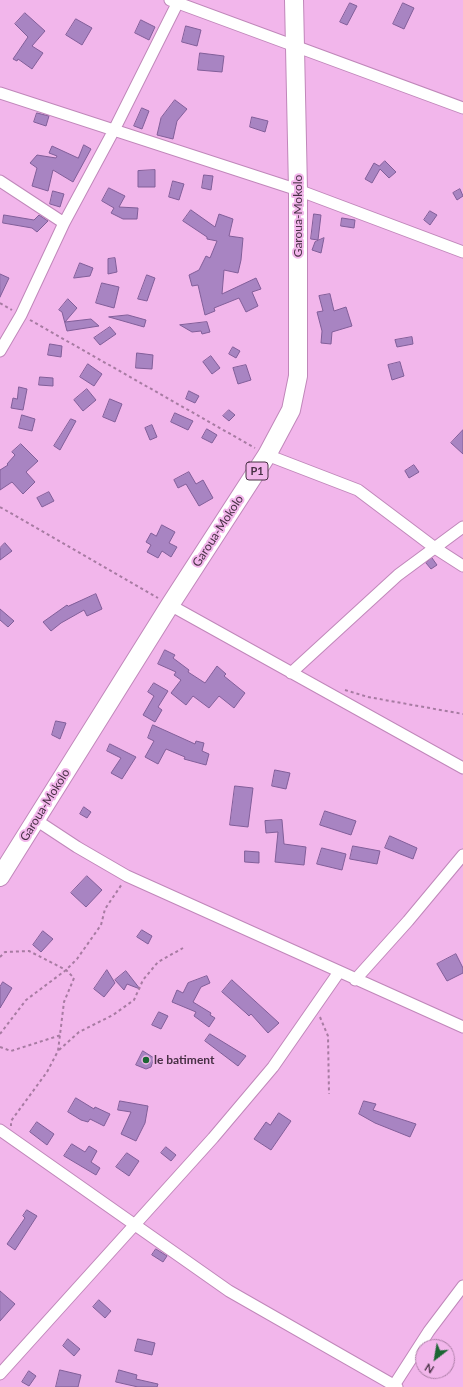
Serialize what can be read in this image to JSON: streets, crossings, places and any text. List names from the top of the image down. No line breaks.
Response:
{"streets":{"main road":["Garoua-Mokolo","P1"]},"places":["le batiment"],"north":"bottom left"}
